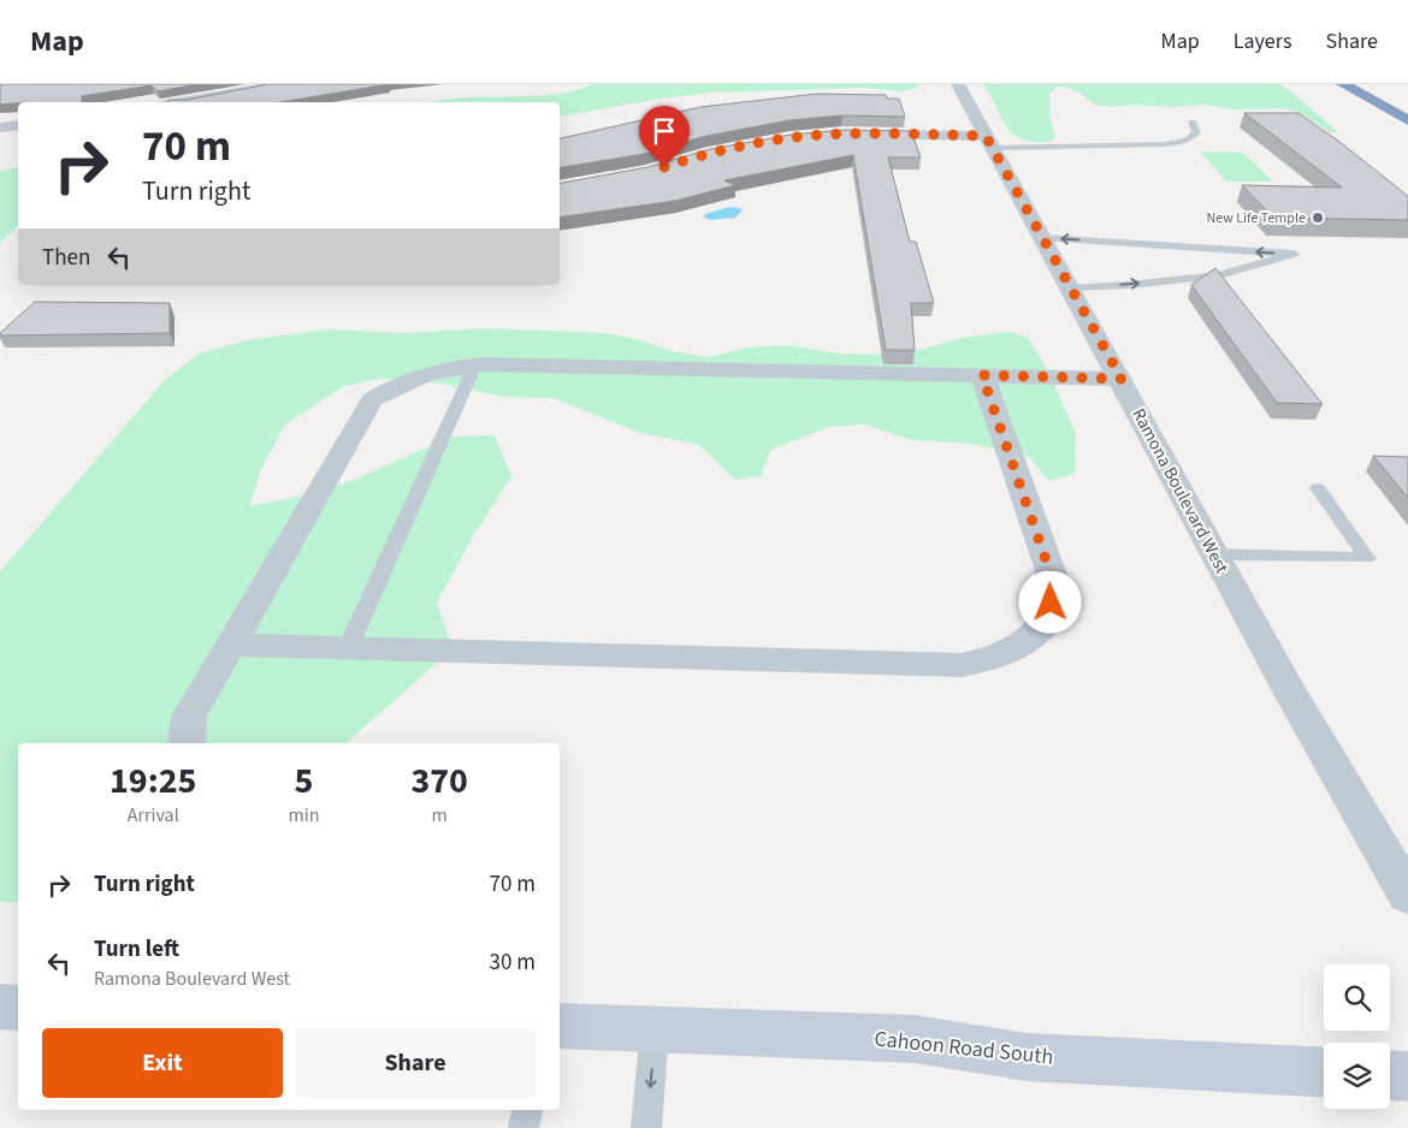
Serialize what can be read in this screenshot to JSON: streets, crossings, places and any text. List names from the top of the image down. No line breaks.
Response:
{"streets":{"main road":["Cahoon Road South"],"street":["Ramona Boulevard West"]},"places":["New Life Temple"],"page":{"header":"Map","nav":["Map","Layers","Share"],"turn":["70 m","Turn right"],"then":"Then","eta":["19:25","Arrival","5","min","370","m"],"list":[{"name":"Turn right","value":"70 m"},{"name":"Turn left","note":"Ramona Boulevard West","value":"30 m"}],"buttons":["Exit","Share"]}}
